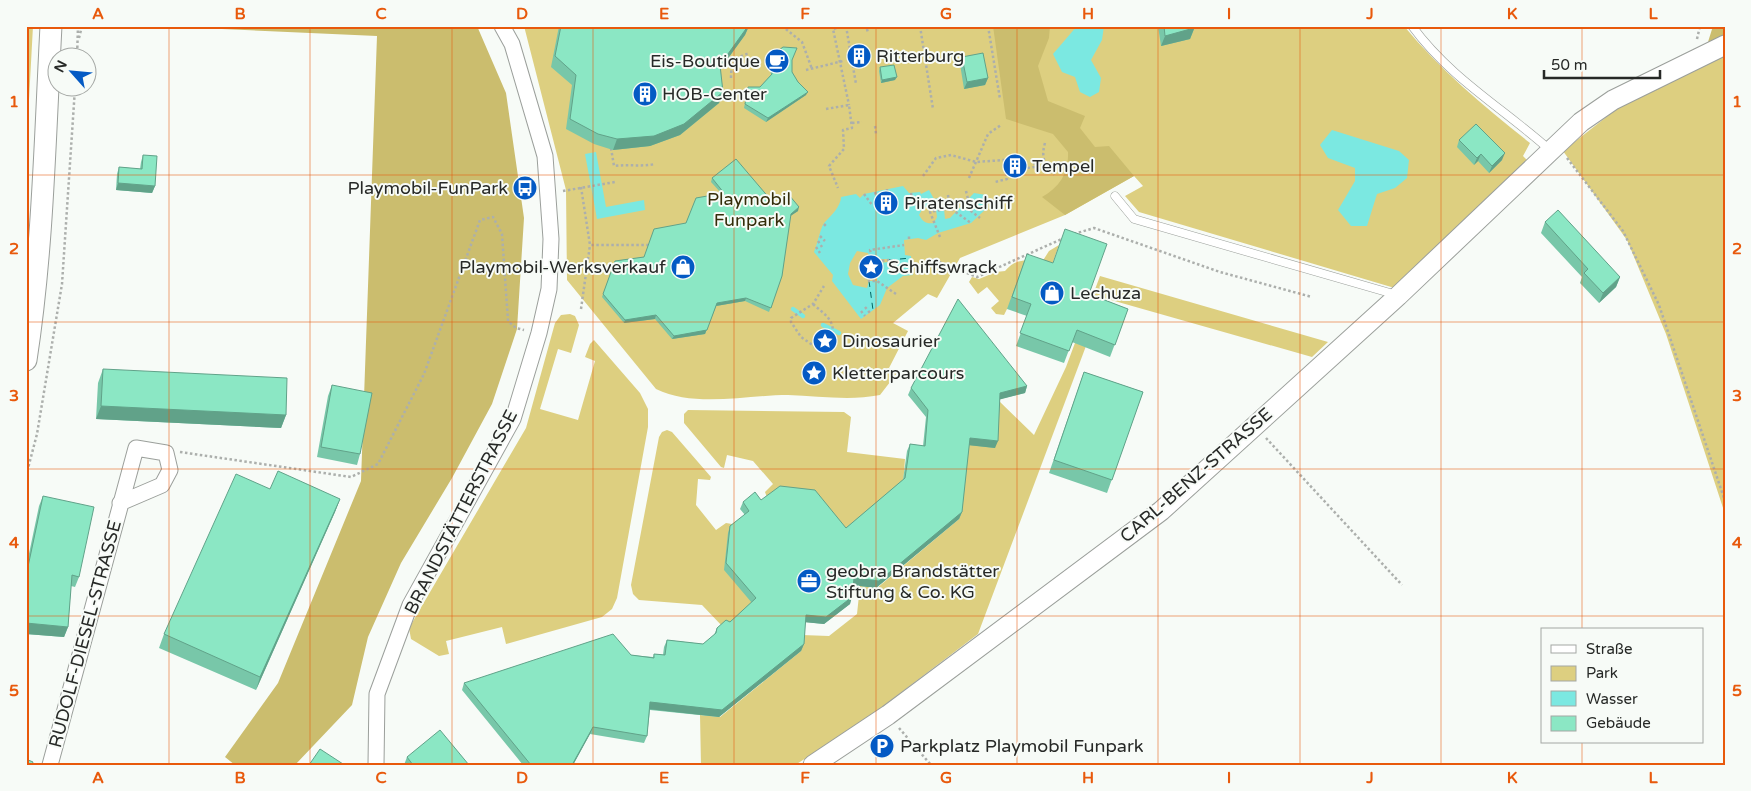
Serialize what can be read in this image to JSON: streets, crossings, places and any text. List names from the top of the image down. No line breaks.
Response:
{"streets":{"street":["CARL-BENZ-STRASSE","BRANDSTÄTTERSTRASSE","RUDOLF-DIESEL-STRASSE"]},"parks":["Playmobil Funpark"],"places":{"building":["Ritterburg","HOB-Center","Tempel","Piratenschiff"],"cafe":["Eis-Boutique"],"bus stop":["Playmobil-FunPark"],"shop":["Playmobil-Werksverkauf","Lechuza"],"place":["Schiffswrack","Dinosaurier","Kletterparcours"],"office":["geobra Brandstätter Stiftung & Co. KG"],"parking":["Parkplatz Playmobil Funpark"]},"legend":["Straße","Park","Wasser","Gebäude"],"scale_bar":"50 m","north":"top left","grid":{"columns":["A","B","C","D","E","F","G","H","I","J","K","L"],"rows":["1","2","3","4","5"]}}
